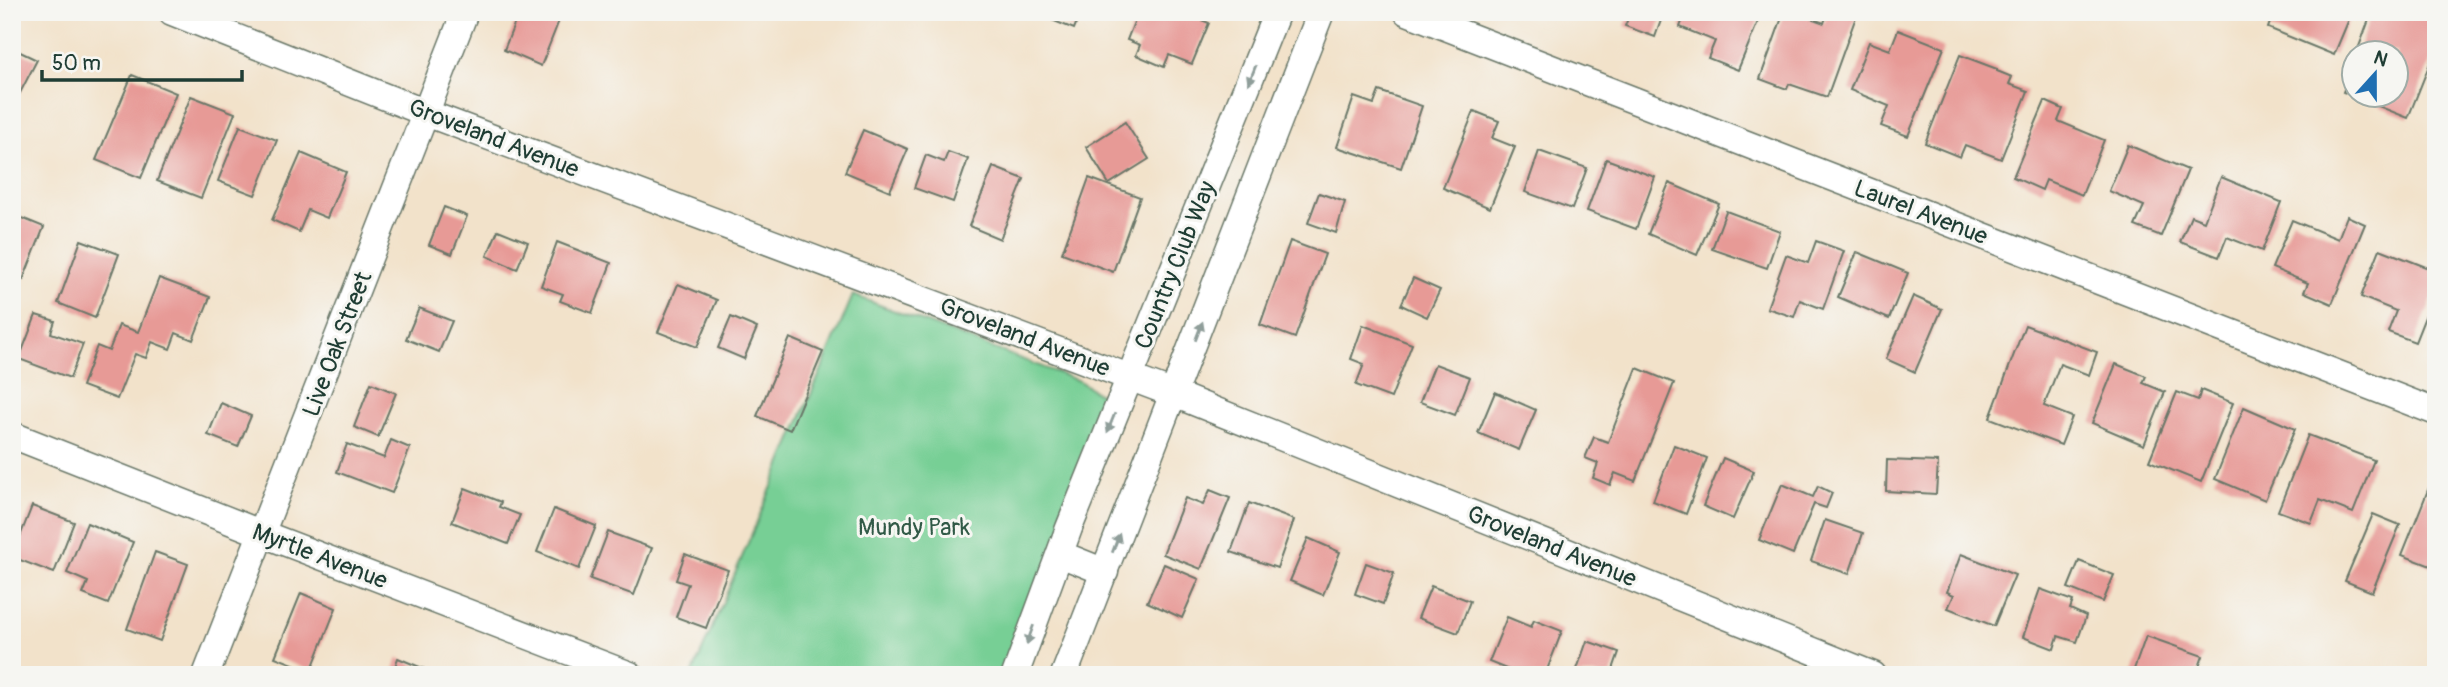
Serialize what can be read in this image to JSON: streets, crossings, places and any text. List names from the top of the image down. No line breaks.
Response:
{"streets":{"street":["Groveland Avenue","Laurel Avenue","Country Club Way","Live Oak Street","Myrtle Avenue"]},"crossings":[["Groveland Avenue","Country Club Way"],["Groveland Avenue","Live Oak Street"],["Live Oak Street","Myrtle Avenue"]],"parks":["Mundy Park"],"scale_bar":"50 m","north":"top"}
